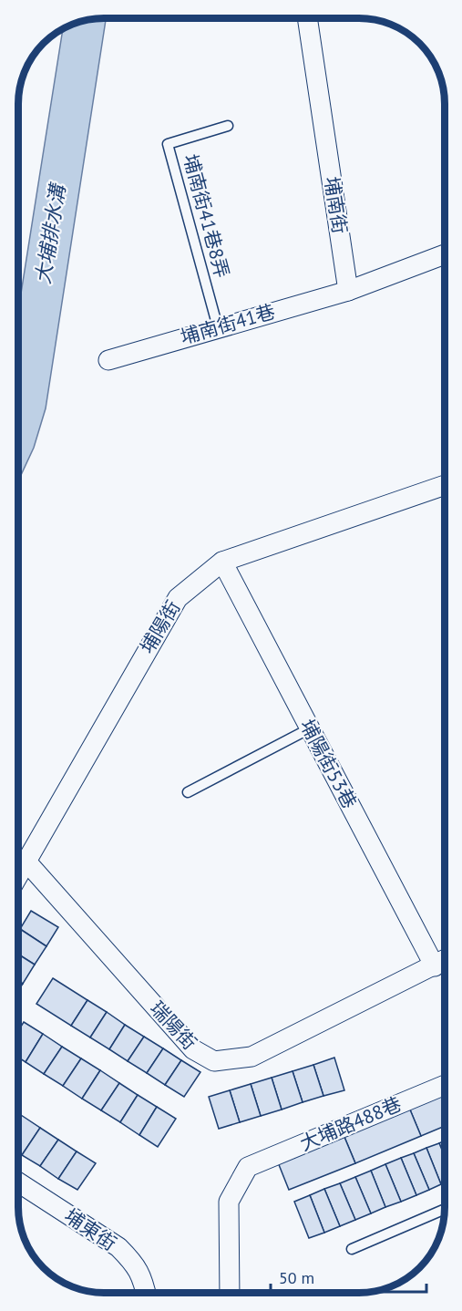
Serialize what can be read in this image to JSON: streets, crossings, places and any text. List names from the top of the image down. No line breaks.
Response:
{"streets":{"street":["埔南街","埔南街41巷","埔陽街","埔陽街53巷","瑞陽街","大埔路488巷","埔東街"],"lane":["埔南街41巷8弄"]},"crossings":[["埔南街","埔南街41巷"],["埔南街41巷8弄","埔南街41巷"],["埔陽街","埔陽街53巷"],["埔陽街","瑞陽街"],["埔陽街53巷","瑞陽街"]],"water":["大埔排水溝"],"scale_bar":"50 m"}
